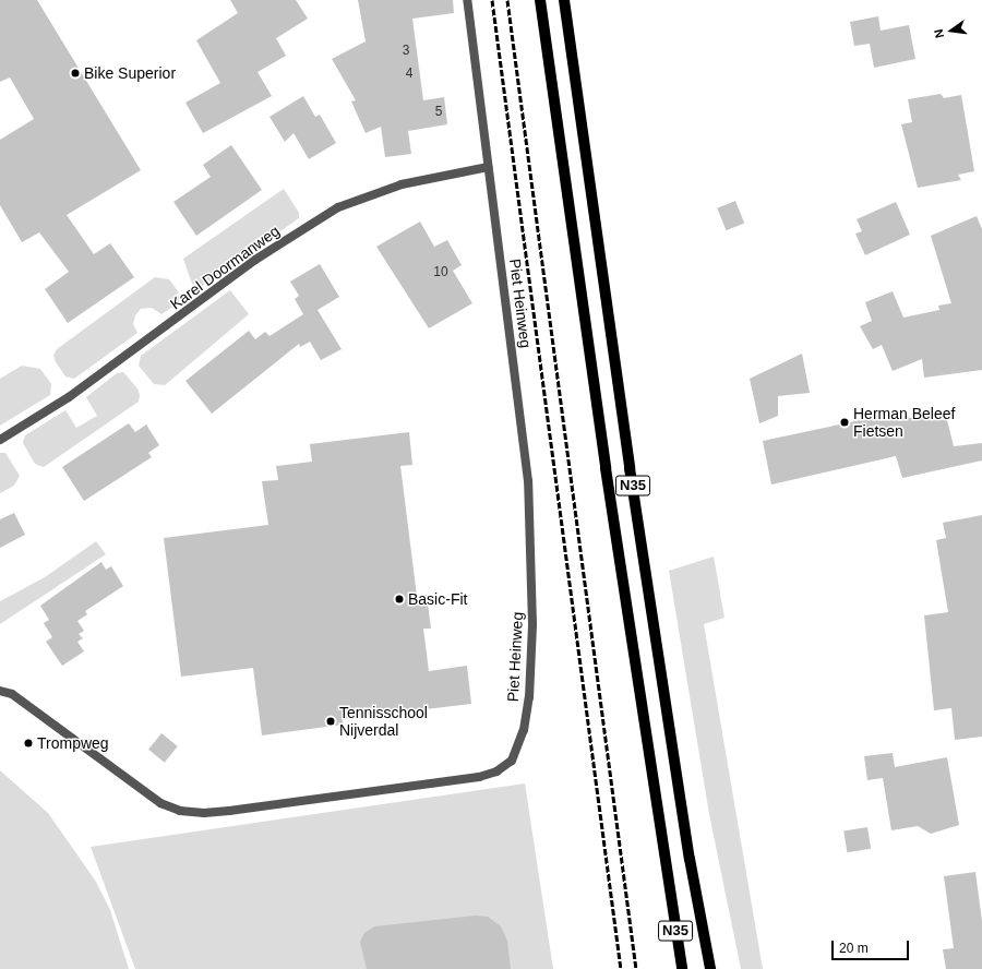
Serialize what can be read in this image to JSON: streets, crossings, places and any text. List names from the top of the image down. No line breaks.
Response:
{"streets":{"main road":["N35"],"street":["Karel Doormanweg","Piet Heinweg"]},"crossings":[["Karel Doormanweg","Piet Heinweg"]],"places":["Bike Superior","Herman Beleef Fietsen","Basic-Fit","Tennisschool Nijverdal","Trompweg"],"house_numbers":["3","4","5","10"],"scale_bar":"20 m","north":"left"}
